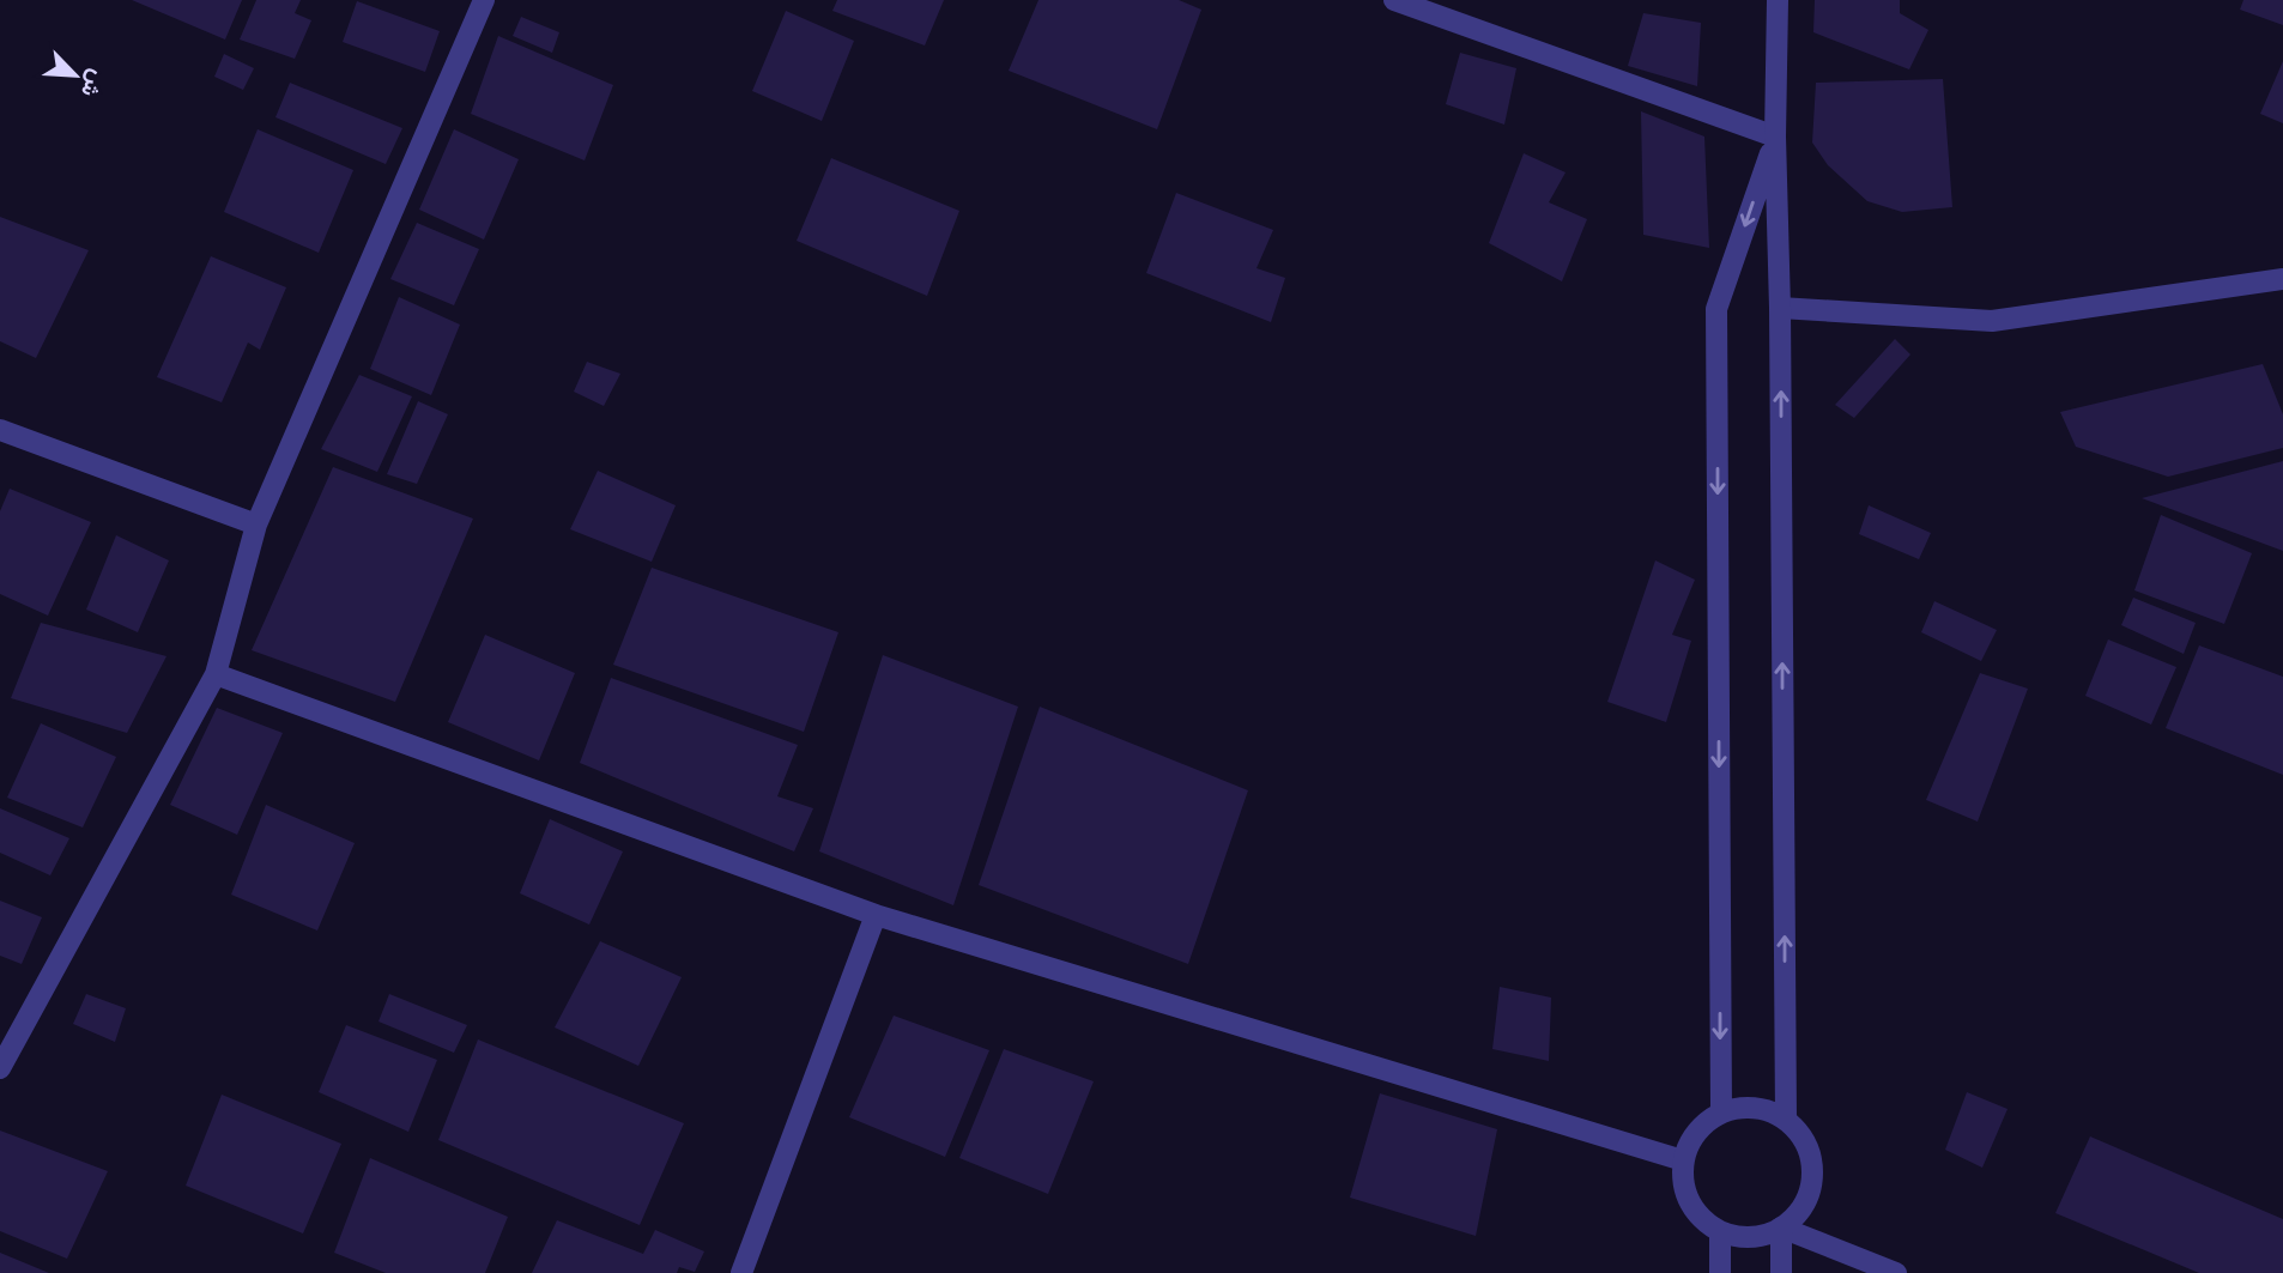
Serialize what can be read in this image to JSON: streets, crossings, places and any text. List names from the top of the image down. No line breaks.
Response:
{"north":"bottom right"}
